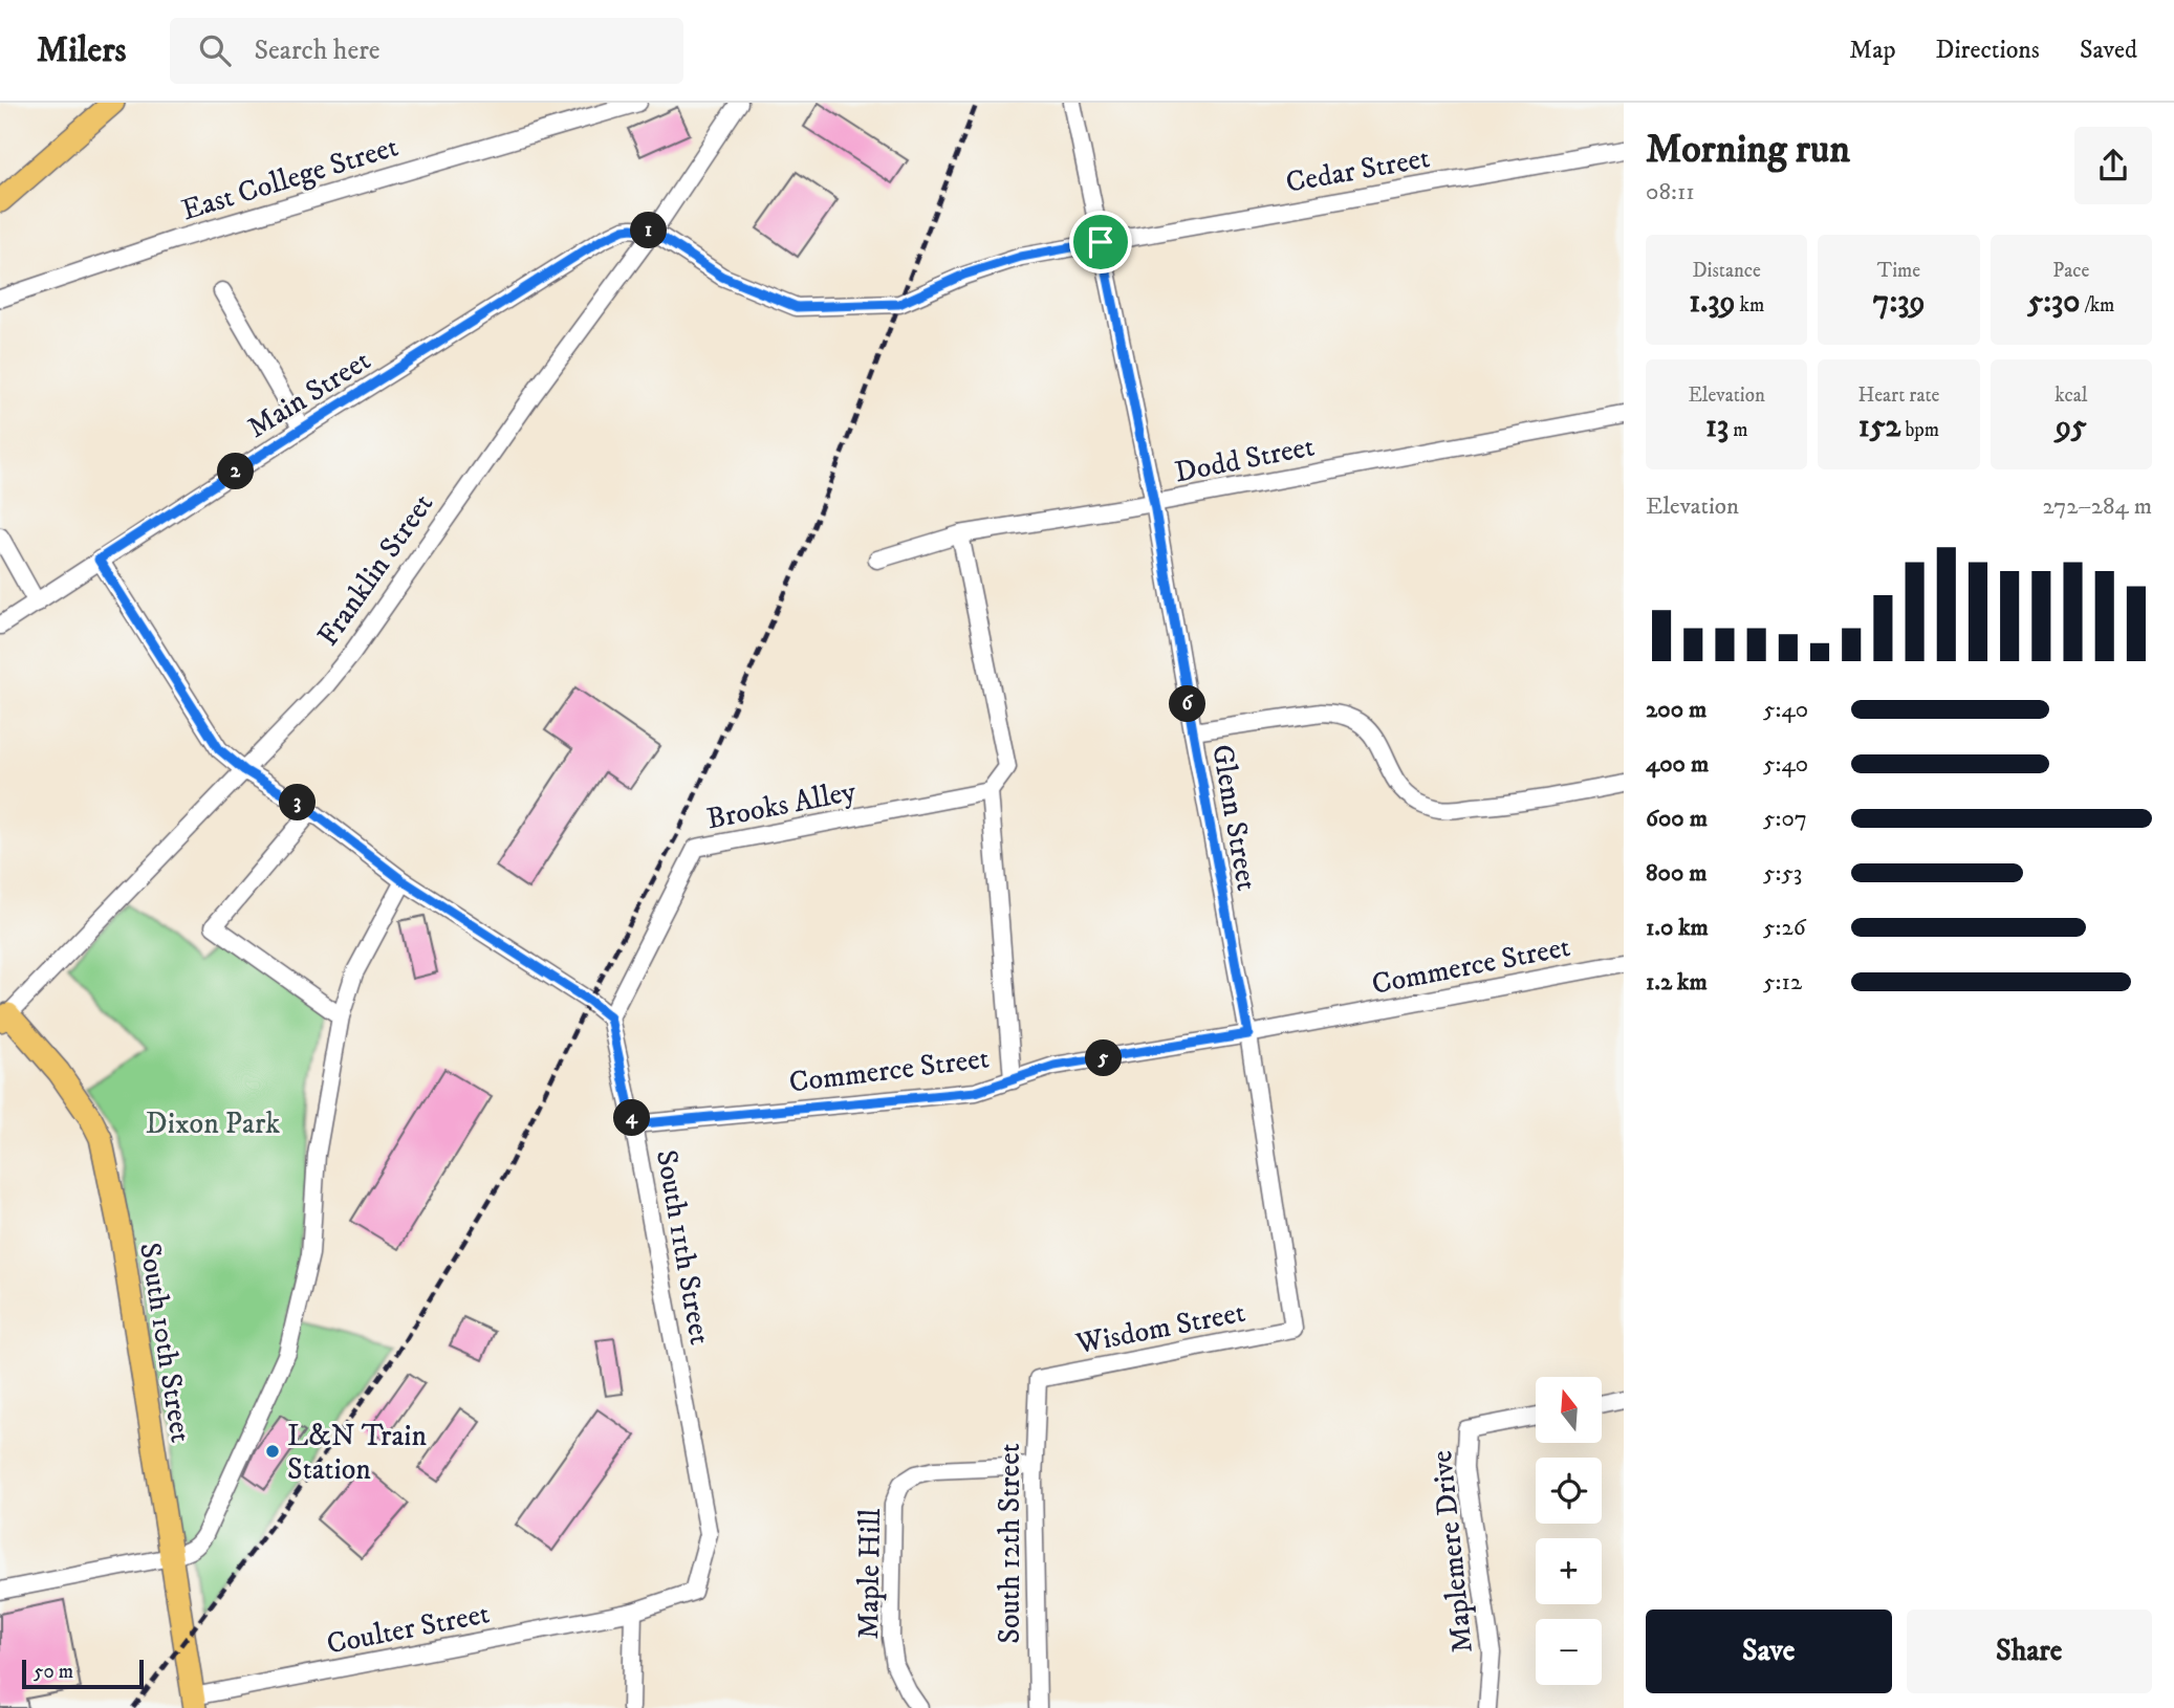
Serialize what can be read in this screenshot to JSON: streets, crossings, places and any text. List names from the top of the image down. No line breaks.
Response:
{"streets":{"main road":["South 10th Street"],"street":["Cedar Street","East College Street","Main Street","Dodd Street","Franklin Street","Brooks Alley","Glenn Street","Commerce Street","South 11th Street","Wisdom Street","South 12th Street","Maplemere Drive","Maple Hill","Coulter Street"]},"crossings":[["Cedar Street","Main Street"],["Cedar Street","Franklin Street"],["Cedar Street","Glenn Street"],["Main Street","Franklin Street"],["Dodd Street","Glenn Street"],["Franklin Street","South 10th Street"],["Brooks Alley","South 11th Street"],["Glenn Street","Commerce Street"],["Glenn Street","Wisdom Street"],["Commerce Street","South 11th Street"],["South 11th Street","Coulter Street"],["Wisdom Street","South 12th Street"],["South 10th Street","Coulter Street"],["South 12th Street","Maple Hill"]],"parks":["Dixon Park"],"places":["L&N Train Station"],"scale_bar":"50 m","north":"top","page":{"header":"Milers","search":"Search here","nav":["Map","Directions","Saved"],"heading":["Morning run","08:11"],"pins":["1","2","6","3","5","4"],"stats":[["Distance","1.39 km"],["Time","7:39"],["Pace","5:30 /km"],["Elevation","13 m"],["Heart rate","152 bpm"],["kcal","95"]],"chart":["Elevation","272–284 m"],"list":[{"name":"200 m","note":"5:40"},{"name":"400 m","note":"5:40"},{"name":"600 m","note":"5:07"},{"name":"800 m","note":"5:53"},{"name":"1.0 km","note":"5:26"},{"name":"1.2 km","note":"5:12"}],"map_buttons":["+","−"],"buttons":["Save","Share"],"scale":"50 m"}}
